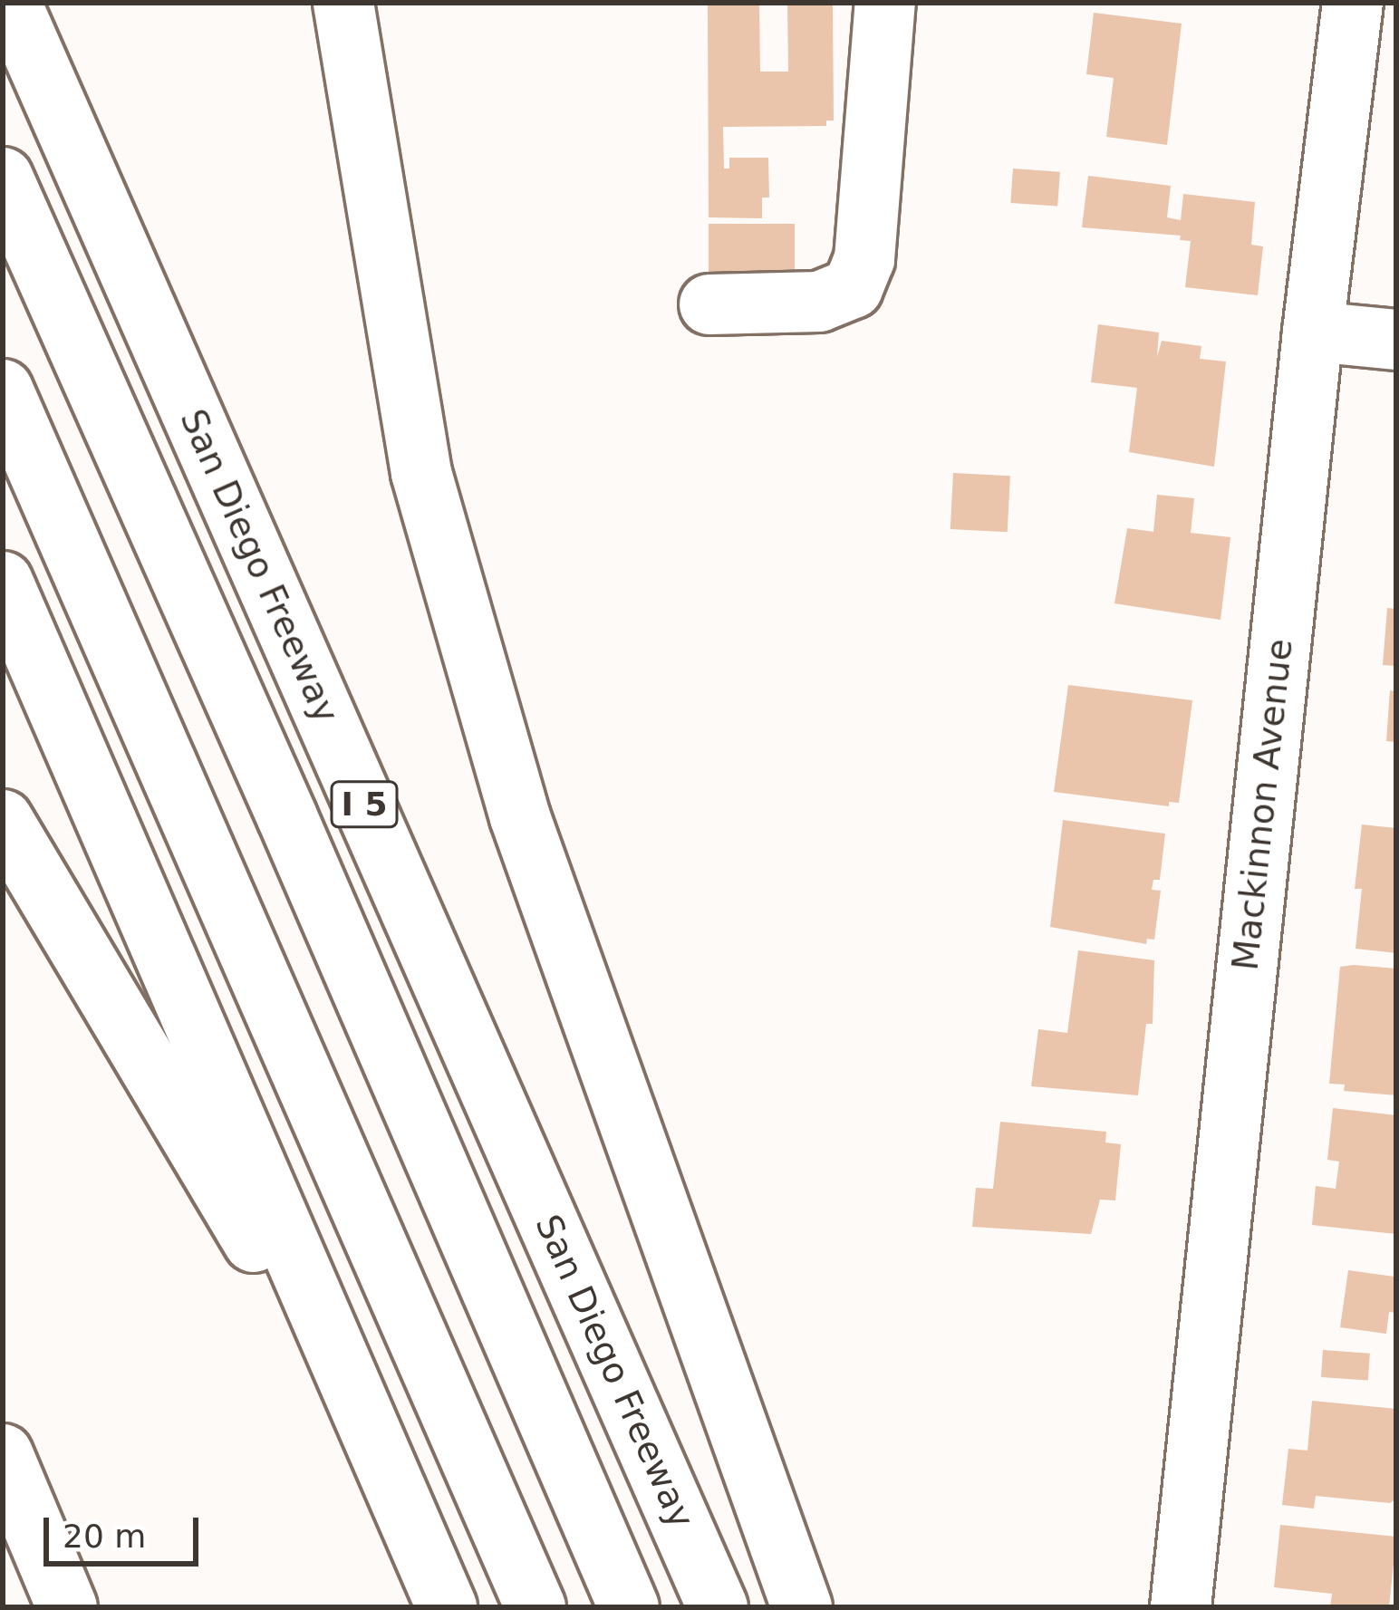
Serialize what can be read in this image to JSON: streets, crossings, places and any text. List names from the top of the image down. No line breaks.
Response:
{"streets":{"main road":["San Diego Freeway","I 5","Mackinnon Avenue"]},"scale_bar":"20 m"}
